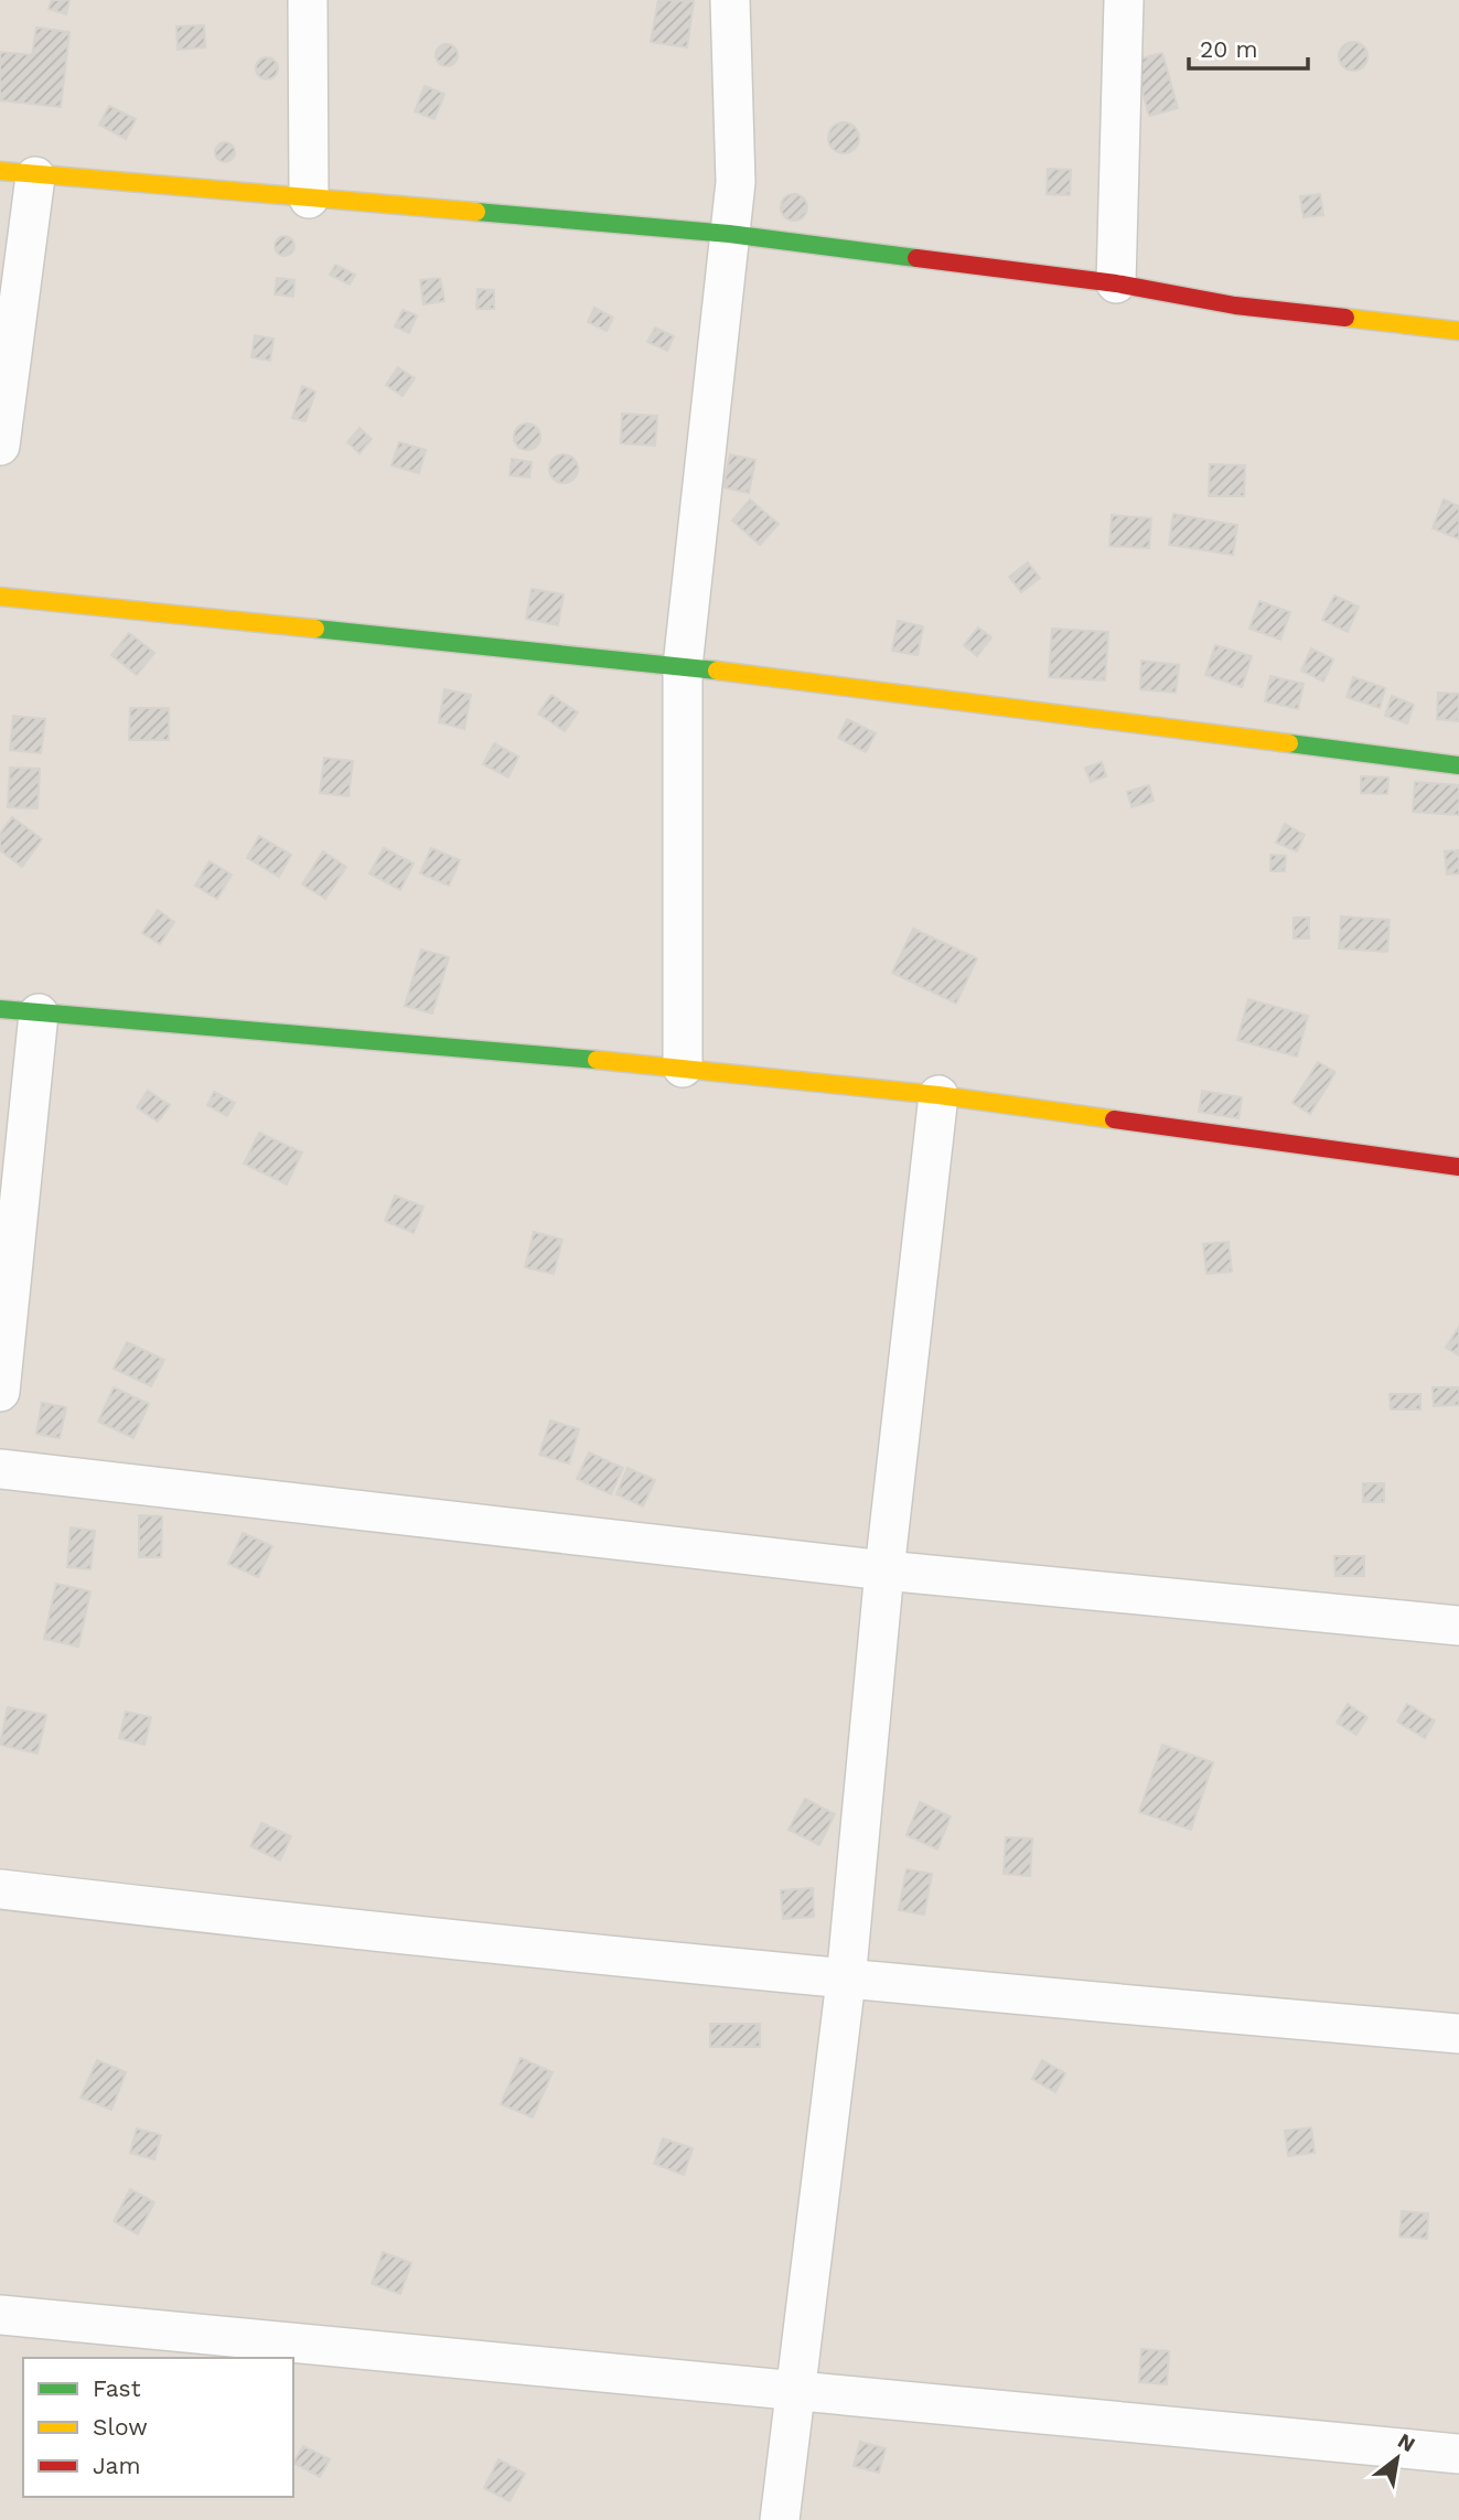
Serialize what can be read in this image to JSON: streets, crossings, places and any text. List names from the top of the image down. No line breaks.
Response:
{"legend":["Fast","Slow","Jam"],"scale_bar":"20 m","north":"top right"}
